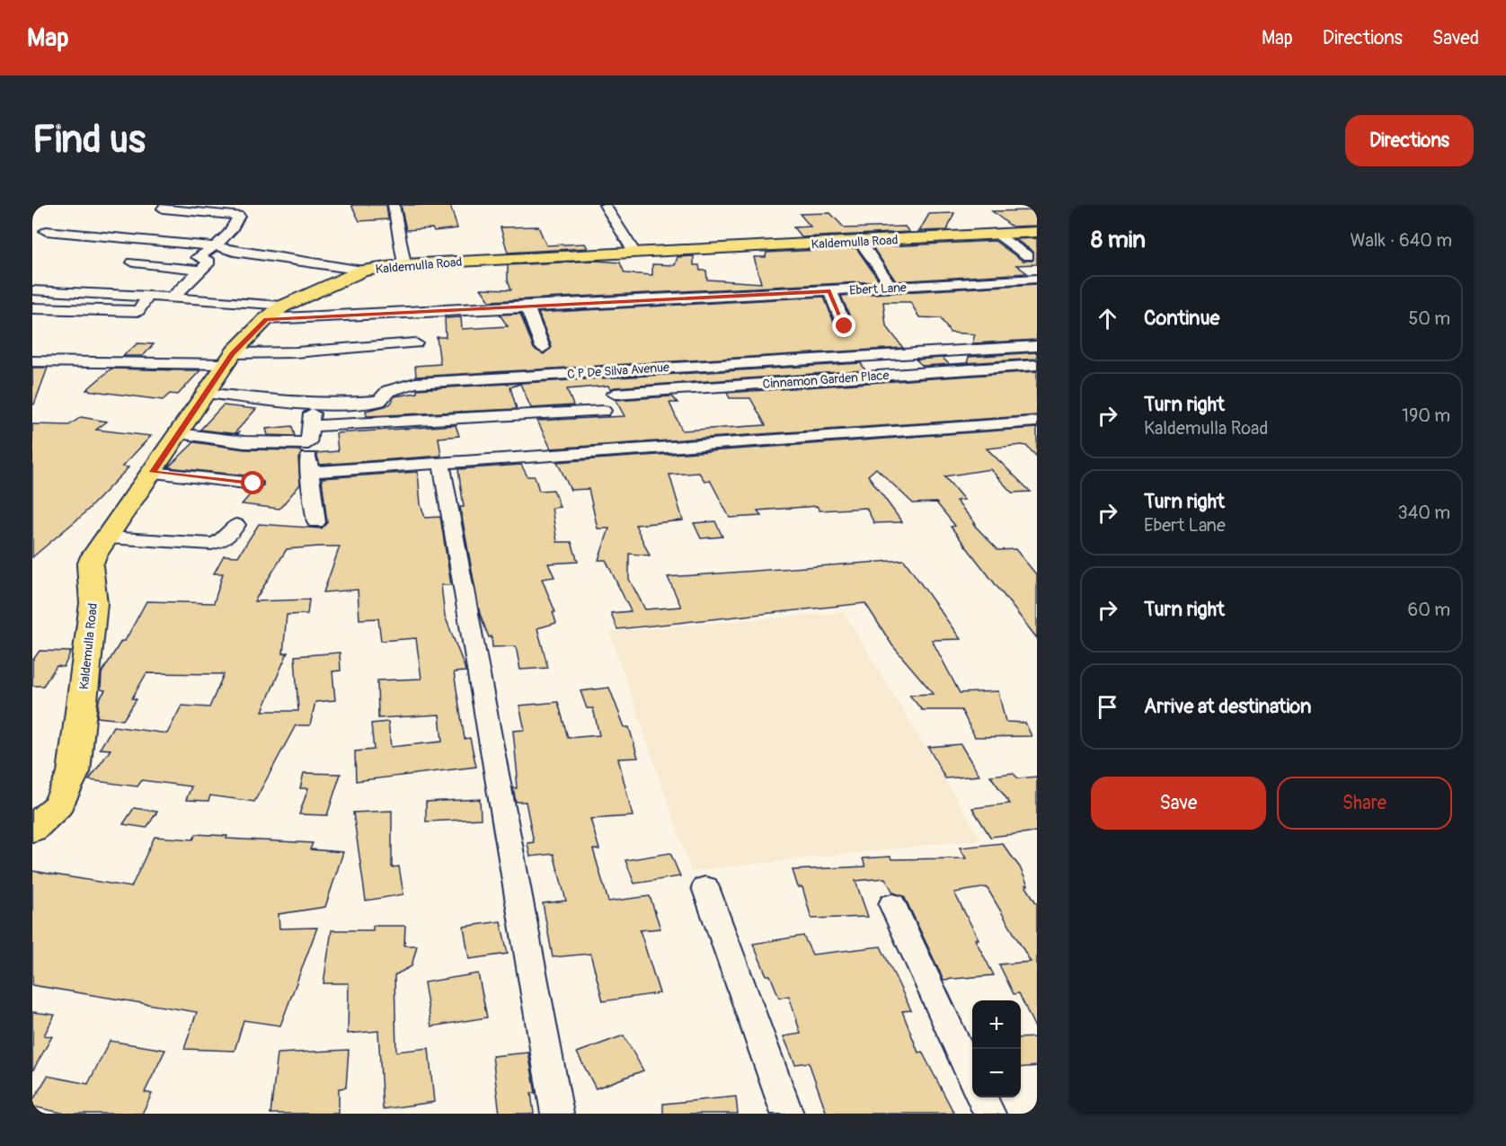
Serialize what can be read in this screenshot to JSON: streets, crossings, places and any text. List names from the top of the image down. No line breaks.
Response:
{"streets":{"main road":["Kaldemulla Road"],"street":["Ebert Lane","C P De Silva Avenue","Cinnamon Garden Place"]},"crossings":[["Kaldemulla Road","Ebert Lane"],["Kaldemulla Road","C P De Silva Avenue"]],"page":{"header":"Map","nav":["Map","Directions","Saved"],"buttons":["Directions",["Save","Share"]],"title":"Find us","heading":["8 min","Walk · 640 m"],"list":[["Continue","50 m"],["Turn right","Kaldemulla Road","190 m"],["Turn right","Ebert Lane","340 m"],["Turn right","60 m"],"Arrive at destination"],"map_buttons":["+","−"]}}
